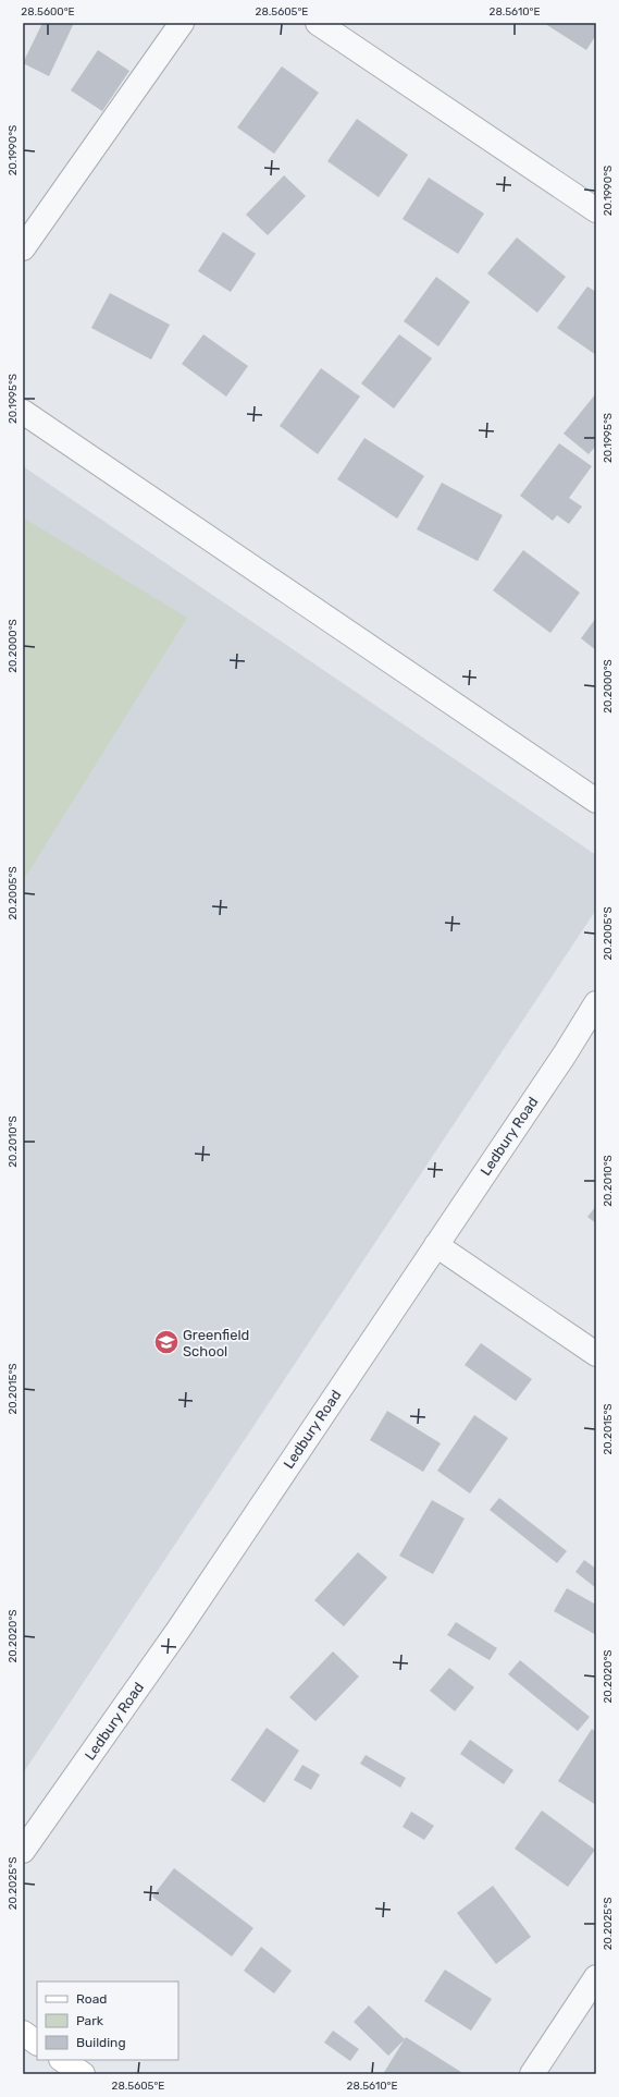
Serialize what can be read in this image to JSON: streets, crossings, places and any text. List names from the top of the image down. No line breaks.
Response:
{"streets":{"street":["Ledbury Road"]},"places":{"school or university":["Greenfield School"]},"legend":["Road","Park","Building"],"coordinates":["28.5600°E","28.5605°E","28.5610°E","20.1990°S","20.1995°S","20.2000°S","20.2005°S","20.2010°S","20.2015°S","20.2020°S","20.2025°S"]}
